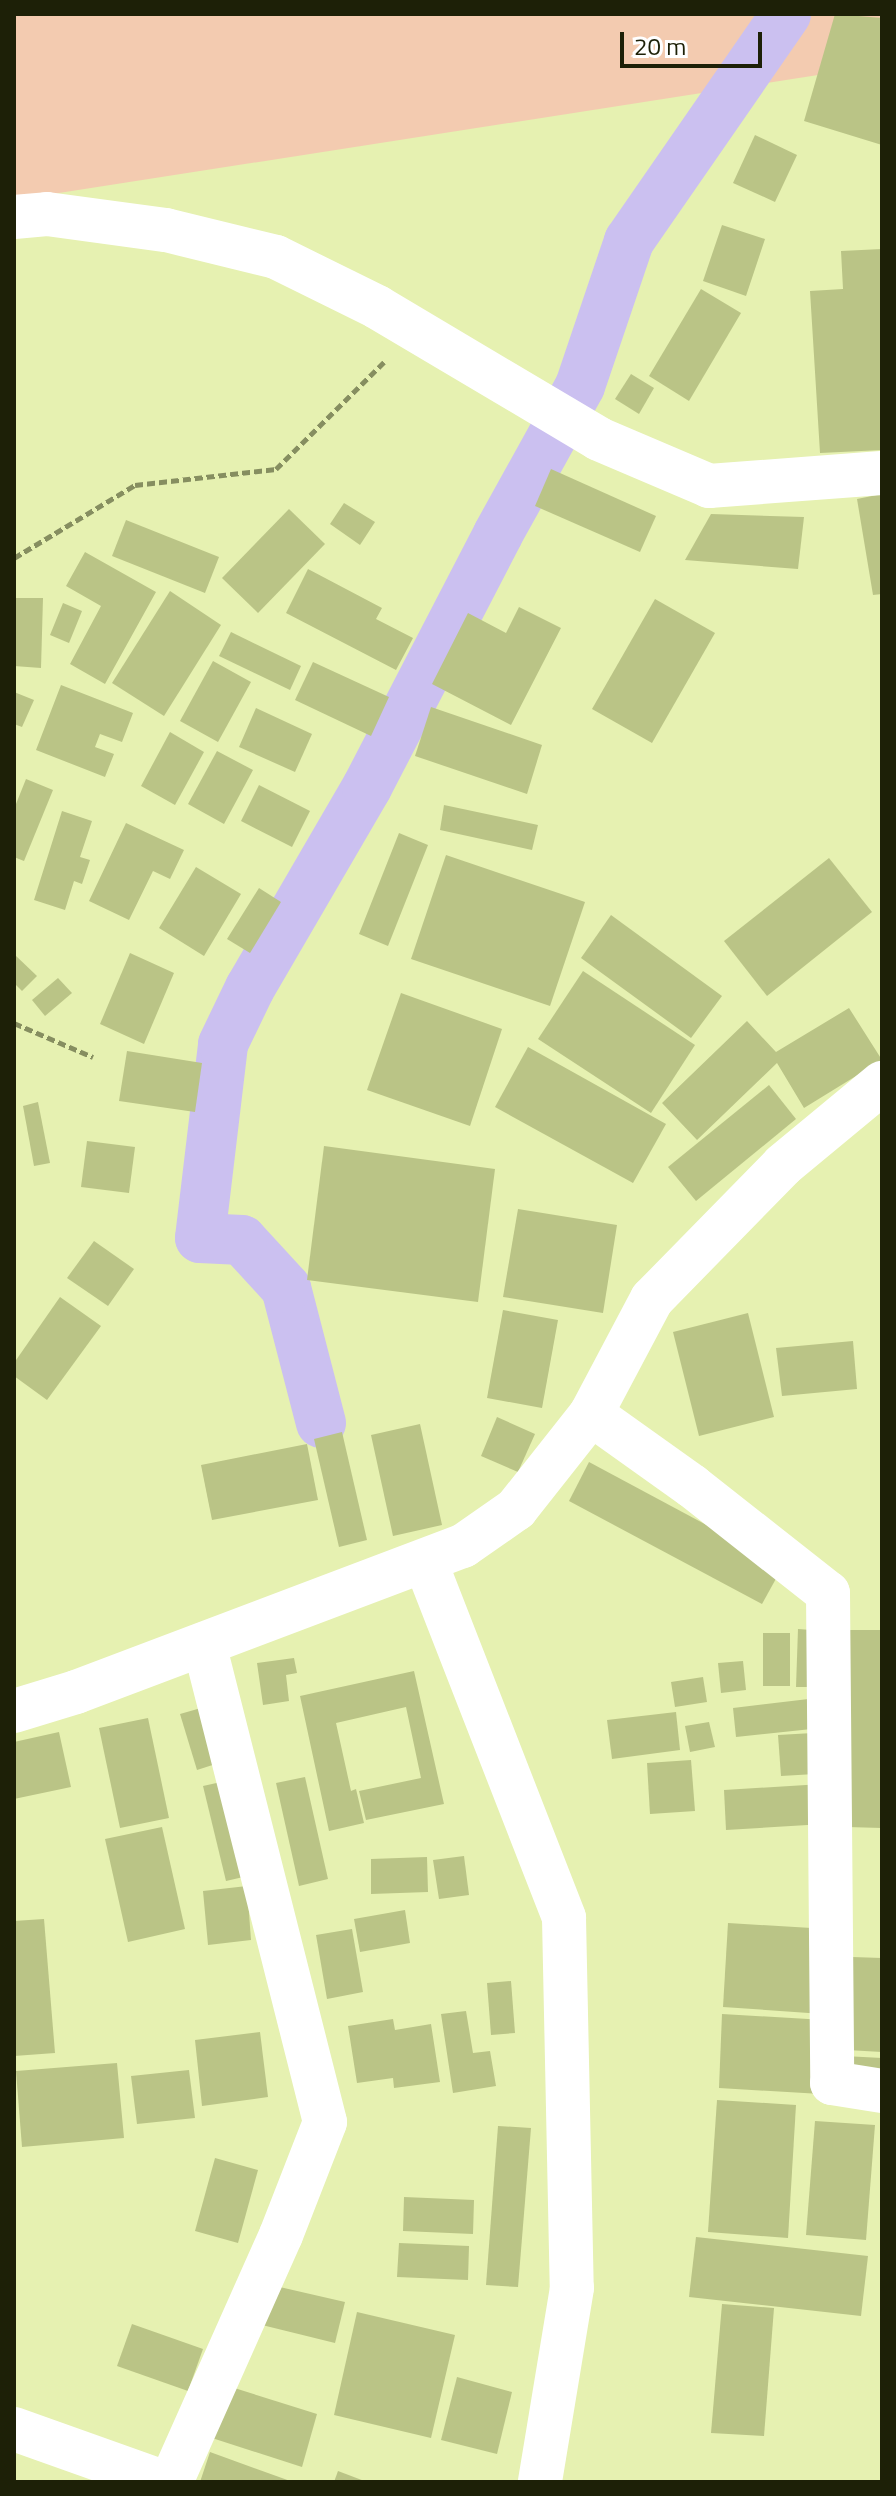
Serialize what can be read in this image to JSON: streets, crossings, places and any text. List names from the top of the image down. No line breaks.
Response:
{"scale_bar":"20 m"}
